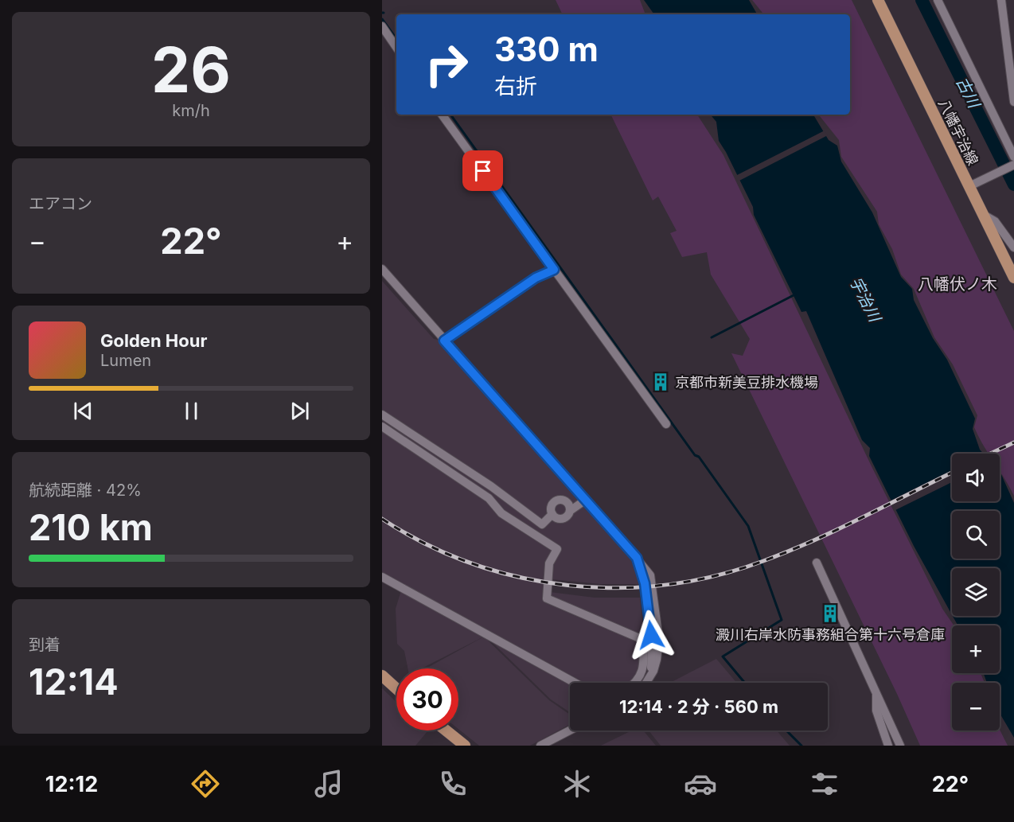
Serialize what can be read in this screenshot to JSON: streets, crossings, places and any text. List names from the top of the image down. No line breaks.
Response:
{"streets":{"main road":["八幡宇治線"]},"districts":["八幡伏ノ木"],"water":["古川","宇治川"],"places":{"building":["京都市新美豆排水機場","澱川右岸水防事務組合第十六号倉庫"]},"page":{"tile":[["26","km/h"],"エアコン",["航続距離 · 42%","210 km"],["到着","12:14"]],"turn":["330 m","右折"],"heat":["−","22°","+"],"song":["Golden Hour","Lumen"],"map_buttons":["+","−"],"limit":"30","trip":"12:14 · 2 分 · 560 m","tabs":["12:12","22°"]}}
